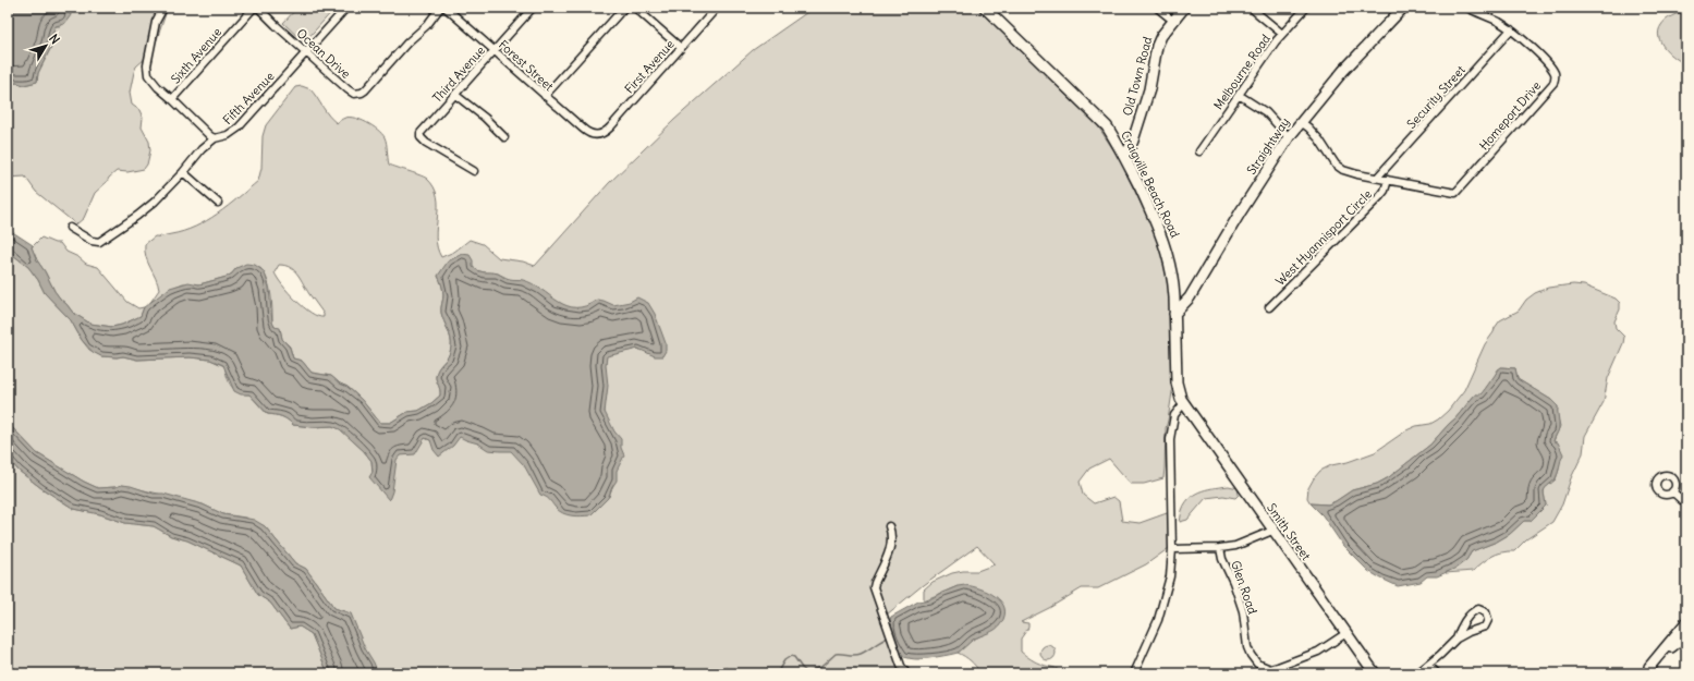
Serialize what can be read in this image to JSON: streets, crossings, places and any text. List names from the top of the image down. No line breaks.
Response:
{"streets":{"main road":["Old Town Road","Straightway","Craigville Beach Road","Smith Street"],"street":["Ocean Drive","Sixth Avenue","Forest Street","First Avenue","Melbourne Road","Third Avenue","Security Street","Fifth Avenue","Homeport Drive","West Hyannisport Circle","Glen Road"]},"crossings":[["Ocean Drive","Fifth Avenue"],["Forest Street","First Avenue"],["Forest Street","Third Avenue"],["Old Town Road","Craigville Beach Road"],["Security Street","Homeport Drive"],["Homeport Drive","West Hyannisport Circle"],["Straightway","Craigville Beach Road"],["Craigville Beach Road","Smith Street"],["Smith Street","Glen Road"]],"north":"top right"}
